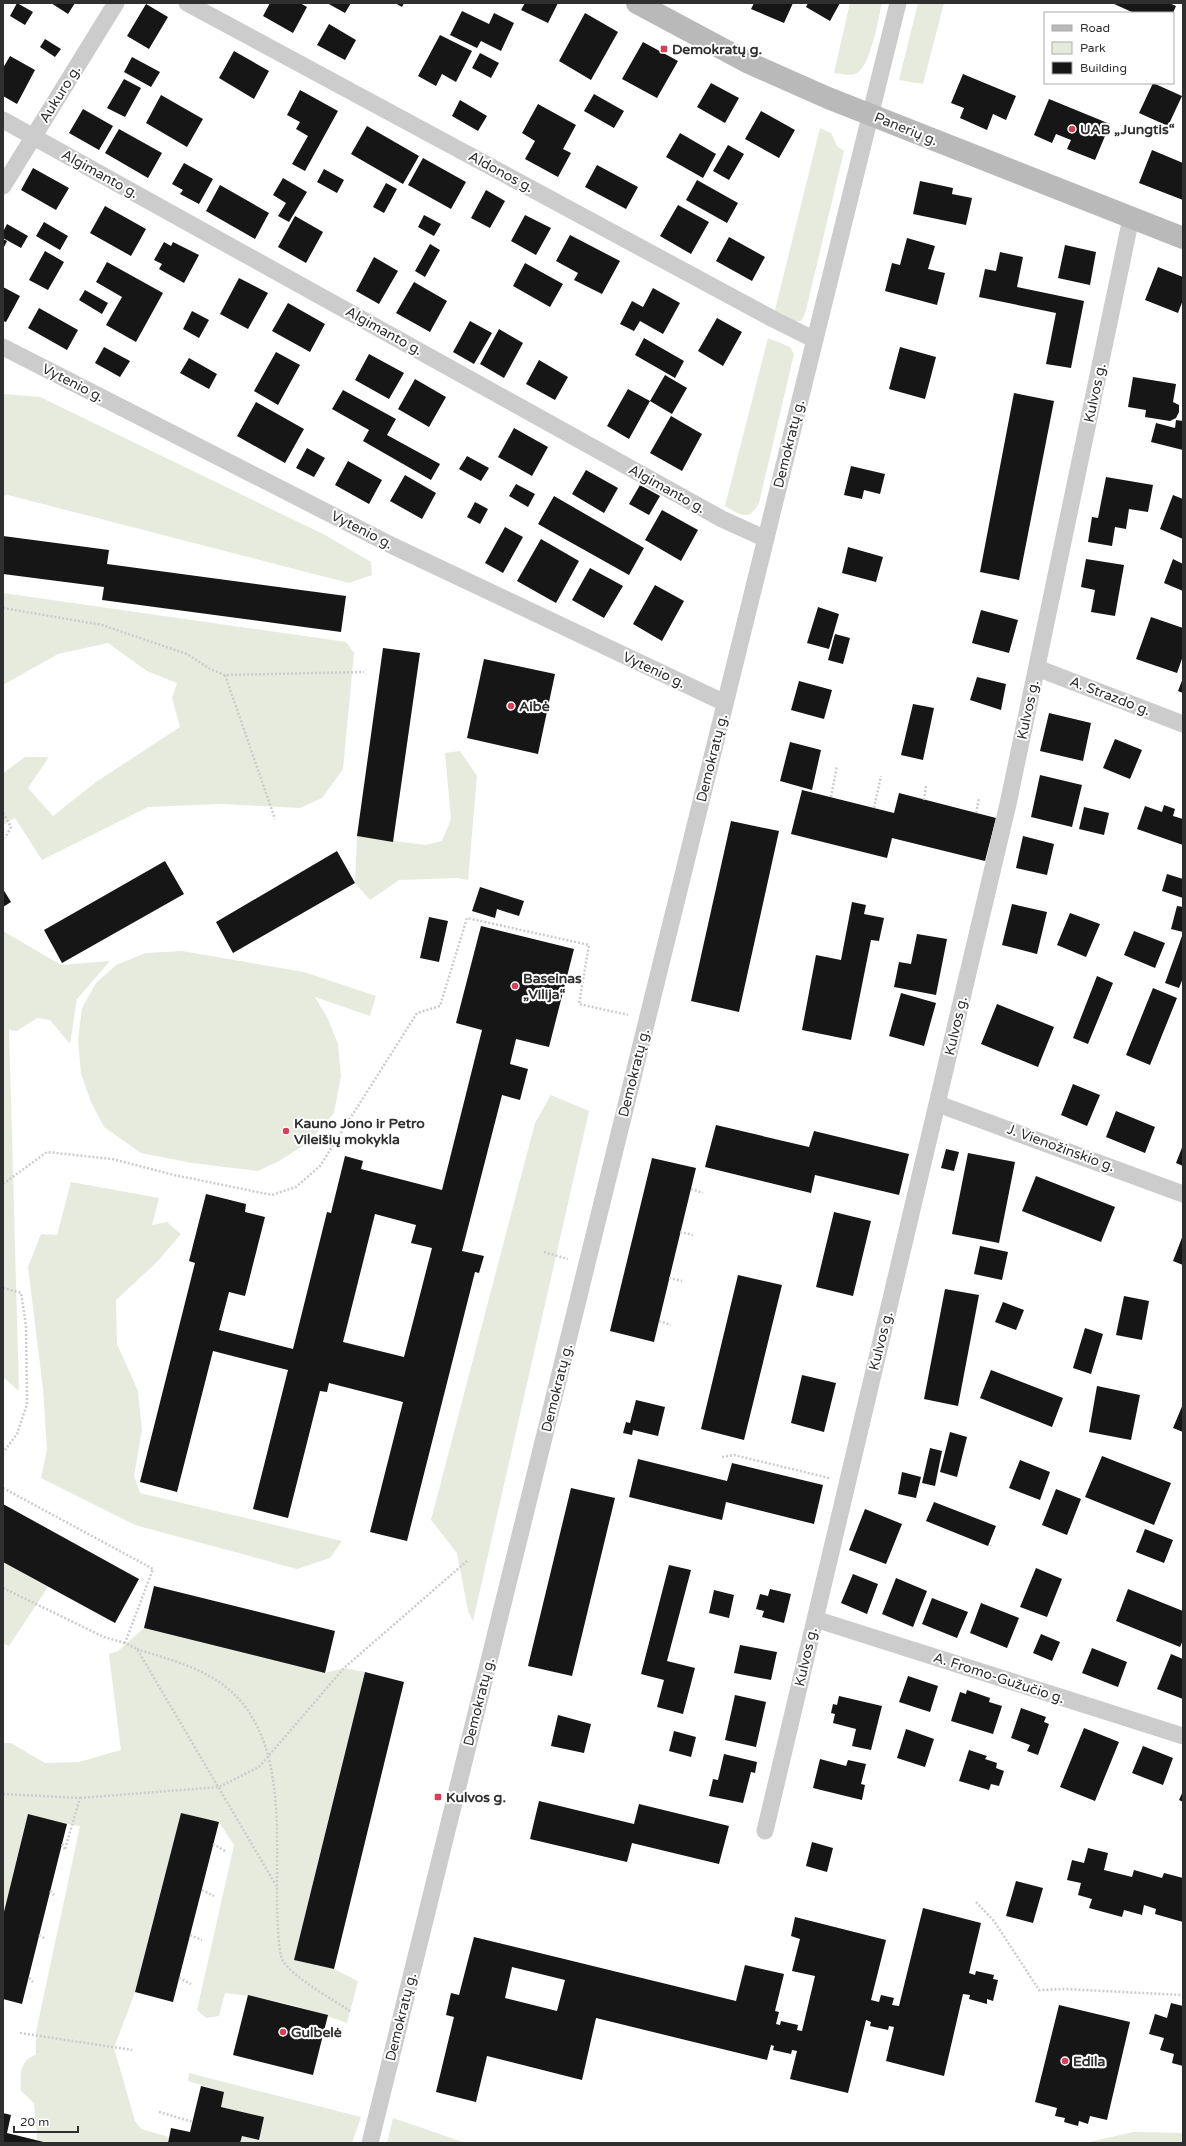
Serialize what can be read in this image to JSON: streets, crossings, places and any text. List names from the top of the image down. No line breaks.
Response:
{"streets":{"main road":["Panerių g."],"street":["Aukuro g.","Aldonos g.","Algimanto g.","Vytenio g.","Kulvos g.","Demokratų g.","A. Strazdo g.","J. Vienožinskio g.","A. Fromo-Gužučio g."]},"crossings":[["Aukuro g.","Algimanto g."],["Panerių g.","Kulvos g."],["Panerių g.","Demokratų g."],["Aldonos g.","Demokratų g."],["Algimanto g.","Demokratų g."],["Vytenio g.","Demokratų g."],["Kulvos g.","A. Strazdo g."],["Kulvos g.","J. Vienožinskio g."],["Kulvos g.","A. Fromo-Gužučio g."]],"places":{"transit":["Demokratų g.","Kulvos g."],"other":["UAB „Jungtis“","Aibė","Baseinas „Vilija“","Kauno Jono ir Petro Vileišių mokykla","Gulbelė","Edila"]},"legend":["Road","Park","Building"],"scale_bar":"20 m"}
